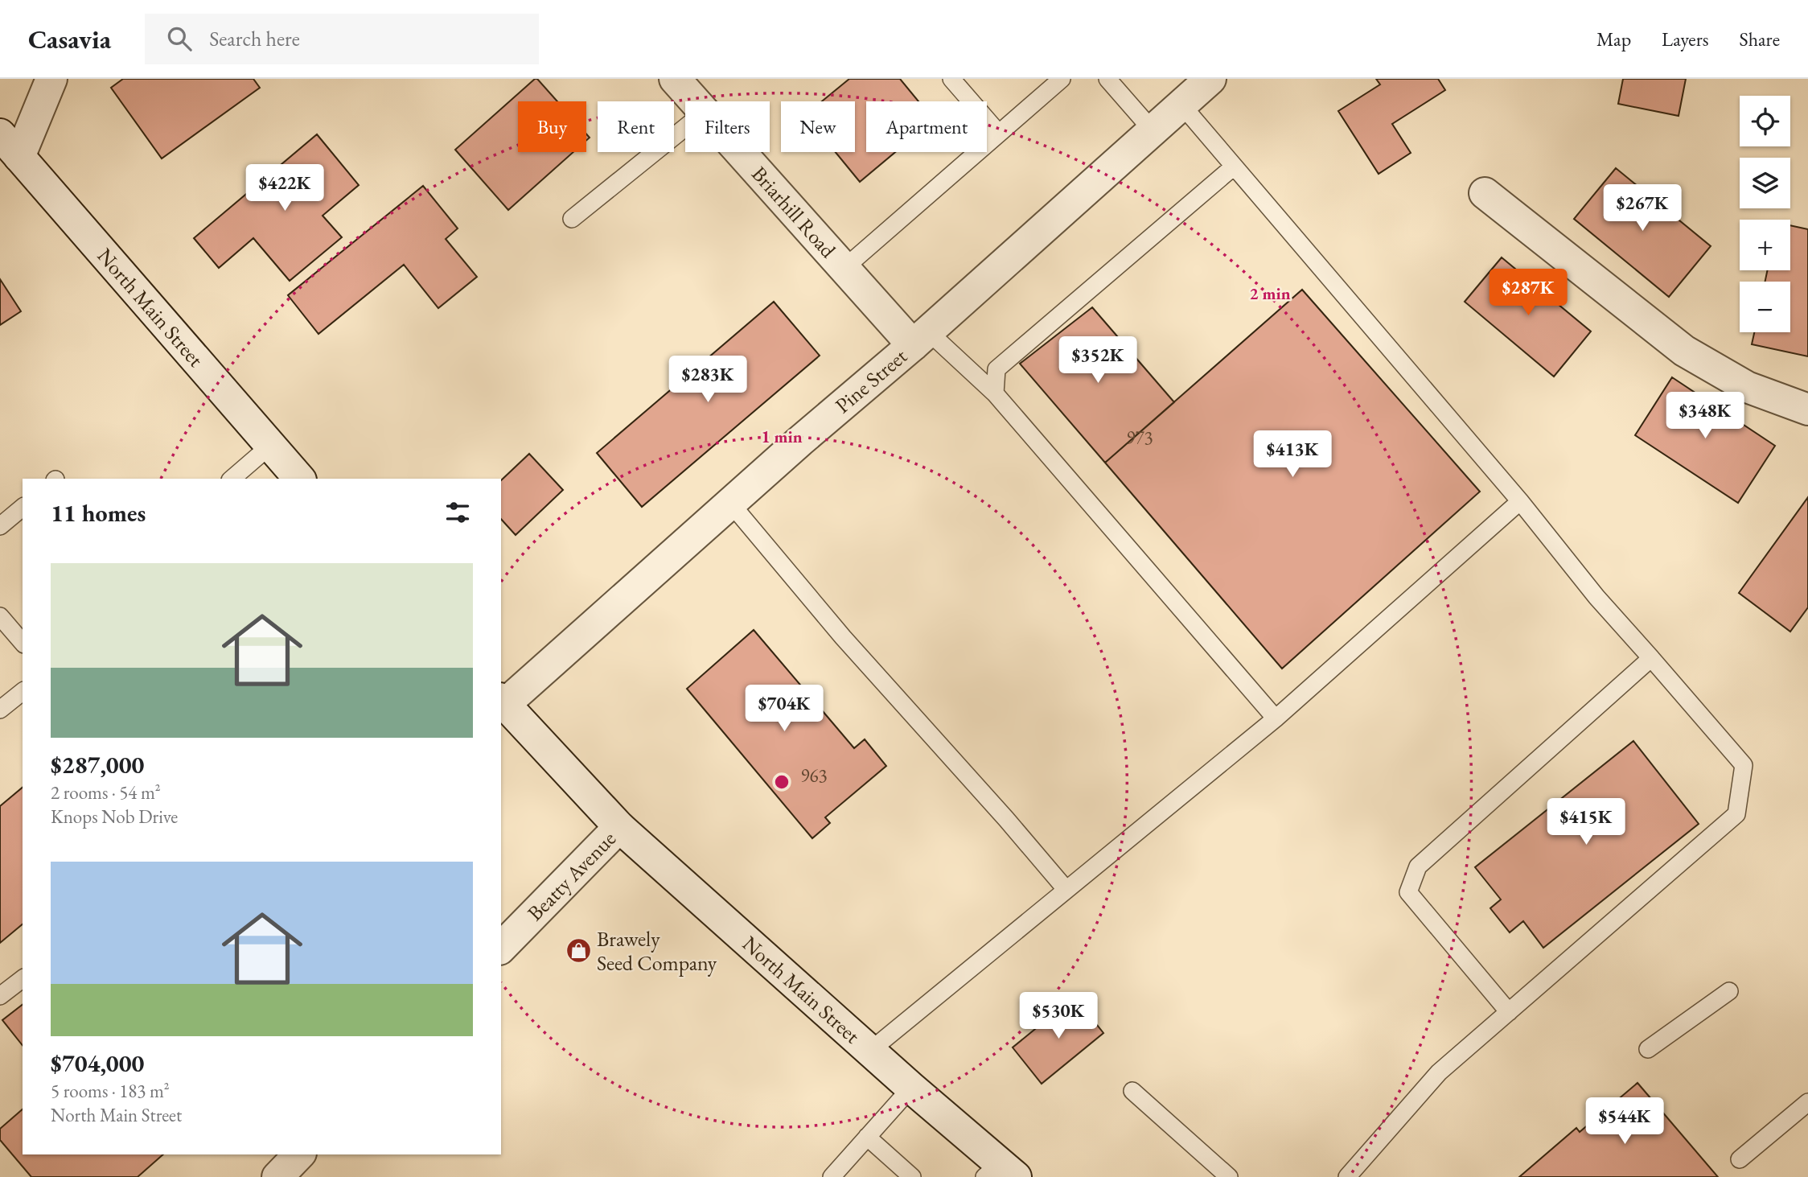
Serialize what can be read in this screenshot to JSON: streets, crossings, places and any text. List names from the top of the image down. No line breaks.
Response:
{"streets":{"street":["Briarhill Road","North Main Street","Pine Street","Beatty Avenue"]},"crossings":[["Briarhill Road","Pine Street"],["North Main Street","Pine Street"],["North Main Street","Beatty Avenue"]],"places":{"shop":["Brawely Seed Company"]},"house_numbers":["973","963"],"page":{"header":"Casavia","search":"Search here","nav":["Map","Layers","Share"],"map_buttons":["+","−"],"chip":["Buy","Rent","Filters","New","Apartment"],"price":["$422K","$267K","$287K","$352K","$283K","$348K","$413K","$704K","$415K","$530K","$544K"],"heading":"11 homes","list":[{"name":"$287,000","note":"2 rooms · 54 m² · Knops Nob Drive"},{"name":"$704,000","note":"5 rooms · 183 m² · North Main Street"}]},"rings":["2 min","1 min"]}
